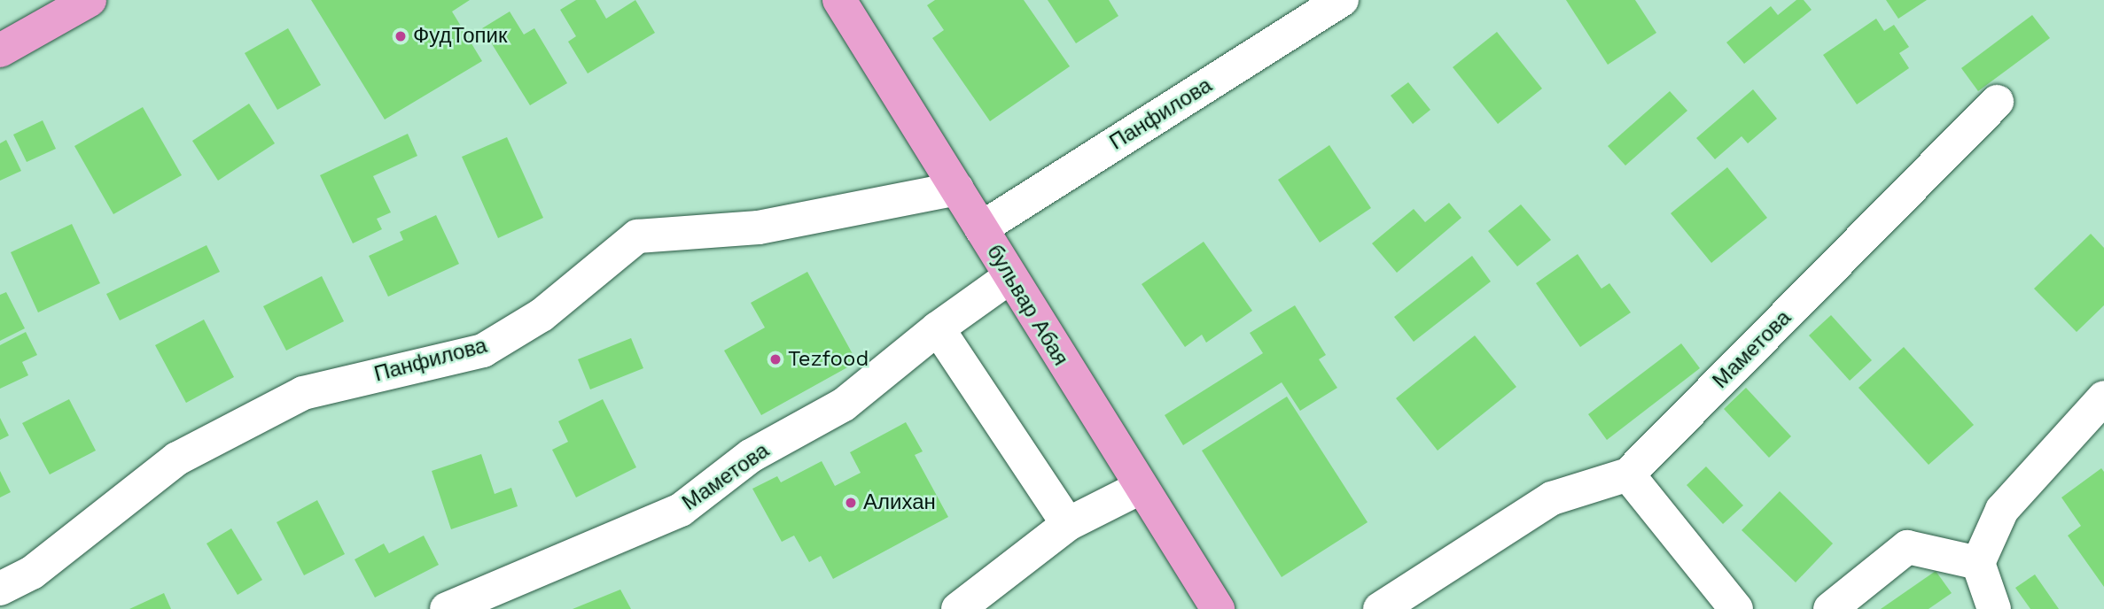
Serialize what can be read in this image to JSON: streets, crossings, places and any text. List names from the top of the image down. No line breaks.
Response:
{"streets":{"main road":["бульвар Абая"],"street":["Панфилова","Маметова"]},"crossings":[["Панфилова","бульвар Абая"],["бульвар Абая","Маметова"]],"places":["ФудТопик","Tezfood","Алихан"]}
